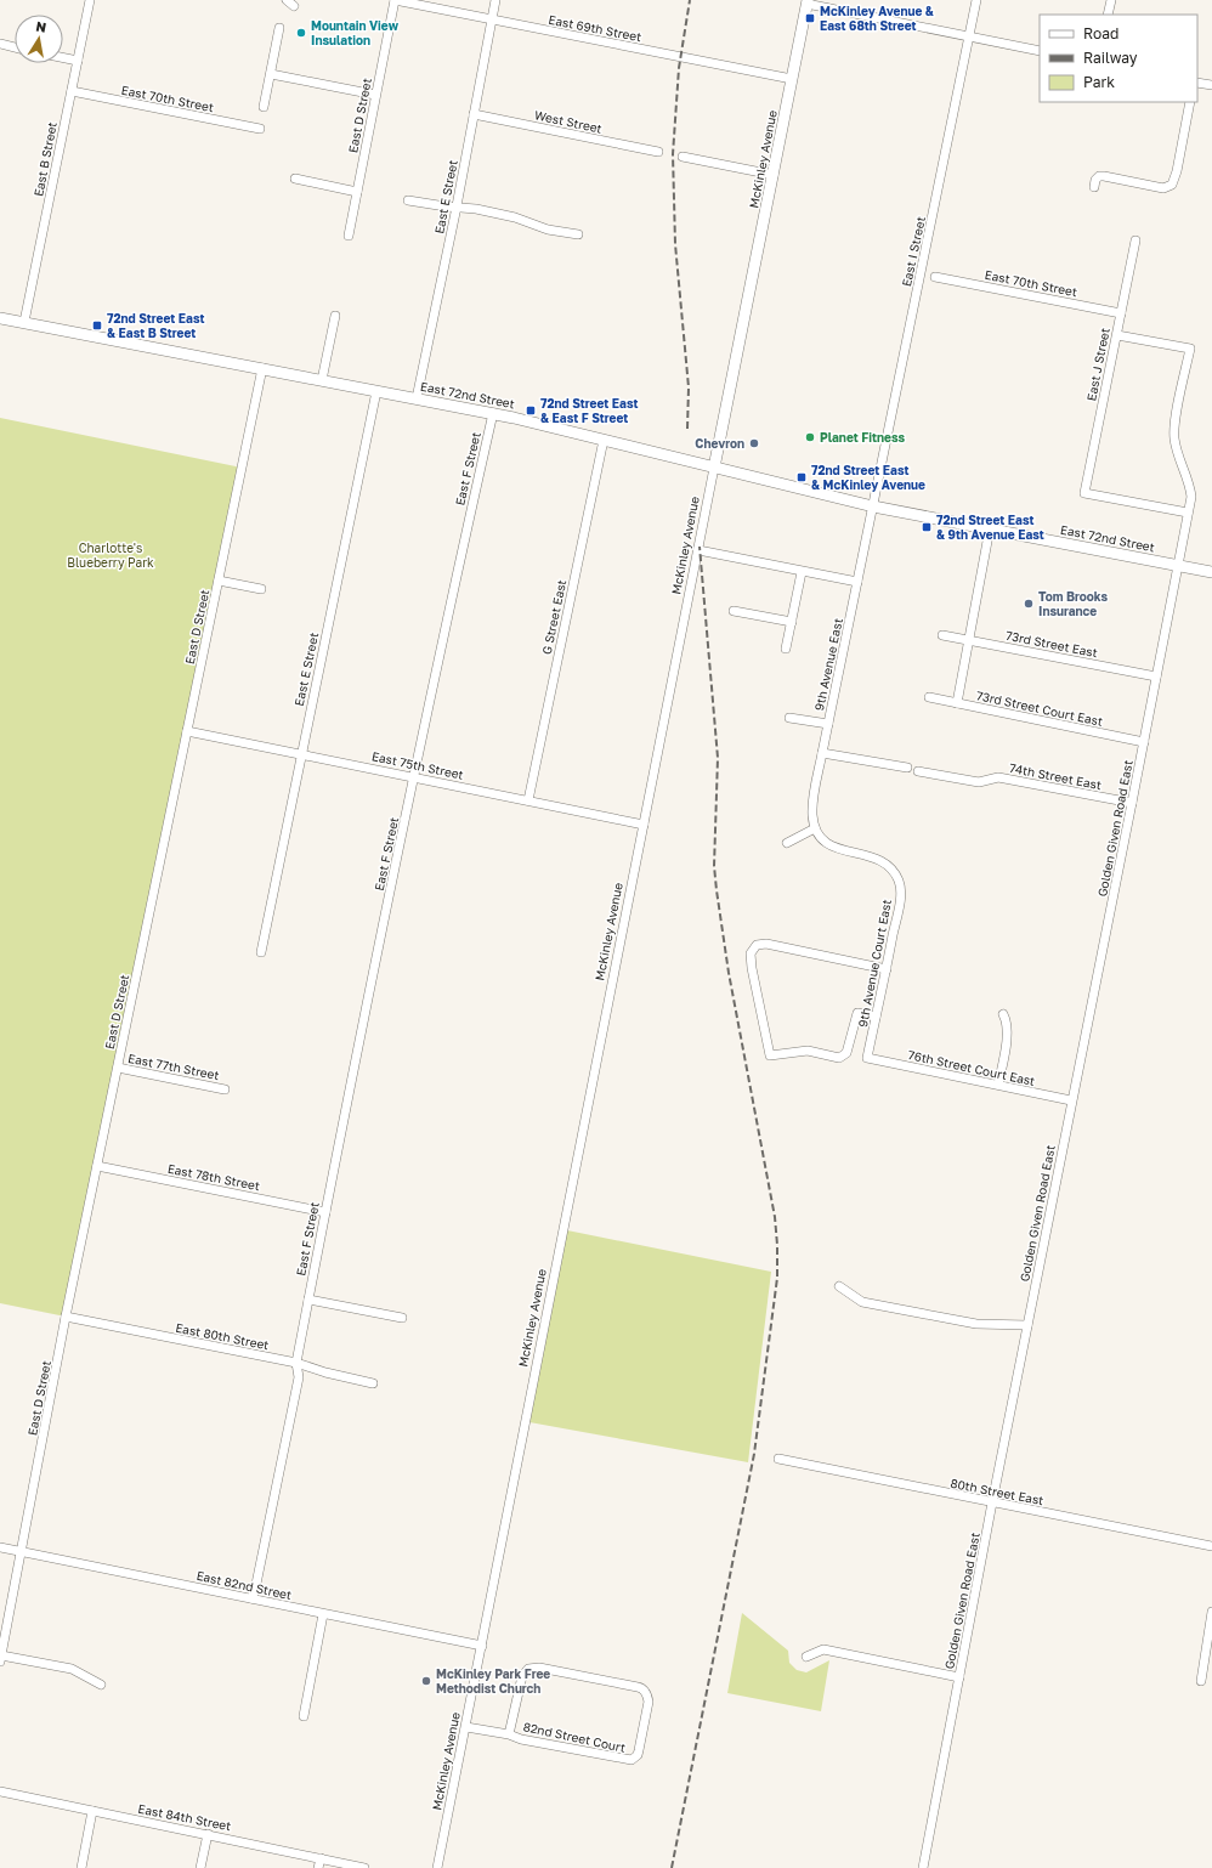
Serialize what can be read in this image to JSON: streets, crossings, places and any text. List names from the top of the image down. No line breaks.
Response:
{"streets":{"main road":["McKinley Avenue","East 72nd Street"],"street":["East 69th Street","East 70th Street","East D Street","West Street","East B Street","East E Street","East I Street","East J Street","East F Street","G Street East","73rd Street East","9th Avenue East","73rd Street Court East","East 75th Street","74th Street East","Golden Given Road East","9th Avenue Court East","East 77th Street","76th Street Court East","East 78th Street","East 80th Street","80th Street East","East 82nd Street","82nd Street Court","East 84th Street"]},"crossings":[["East 69th Street","East D Street"],["East 69th Street","McKinley Avenue"],["East 69th Street","East E Street"],["East 70th Street","East B Street"],["East 70th Street","East J Street"],["East D Street","East 72nd Street"],["East D Street","East 75th Street"],["East D Street","East 77th Street"],["East D Street","East 78th Street"],["East D Street","East 80th Street"],["East D Street","East 82nd Street"],["West Street","East E Street"],["East B Street","East 72nd Street"],["McKinley Avenue","East 72nd Street"],["McKinley Avenue","East 75th Street"],["McKinley Avenue","East 82nd Street"],["McKinley Avenue","82nd Street Court"],["East E Street","East 72nd Street"],["East E Street","East 75th Street"],["East I Street","East 72nd Street"],["East I Street","9th Avenue East"],["East J Street","Golden Given Road East"],["East 72nd Street","East F Street"],["East 72nd Street","G Street East"],["East 72nd Street","9th Avenue East"],["East 72nd Street","Golden Given Road East"],["East F Street","East 75th Street"],["East F Street","East 78th Street"],["East F Street","East 80th Street"],["East F Street","East 82nd Street"],["G Street East","East 75th Street"],["73rd Street East","Golden Given Road East"],["9th Avenue East","9th Avenue Court East"],["73rd Street Court East","Golden Given Road East"],["74th Street East","Golden Given Road East"],["Golden Given Road East","76th Street Court East"],["Golden Given Road East","80th Street East"],["9th Avenue Court East","76th Street Court East"]],"parks":["Charlotte's Blueberry Park"],"places":{"transit":["McKinley Avenue & East 68th Street","72nd Street East & East B Street","72nd Street East & East F Street","72nd Street East & McKinley Avenue","72nd Street East & 9th Avenue East"],"other":["Mountain View Insulation","Planet Fitness","Chevron","Tom Brooks Insurance","McKinley Park Free Methodist Church"]},"legend":["Road","Railway","Park"],"north":"top"}
